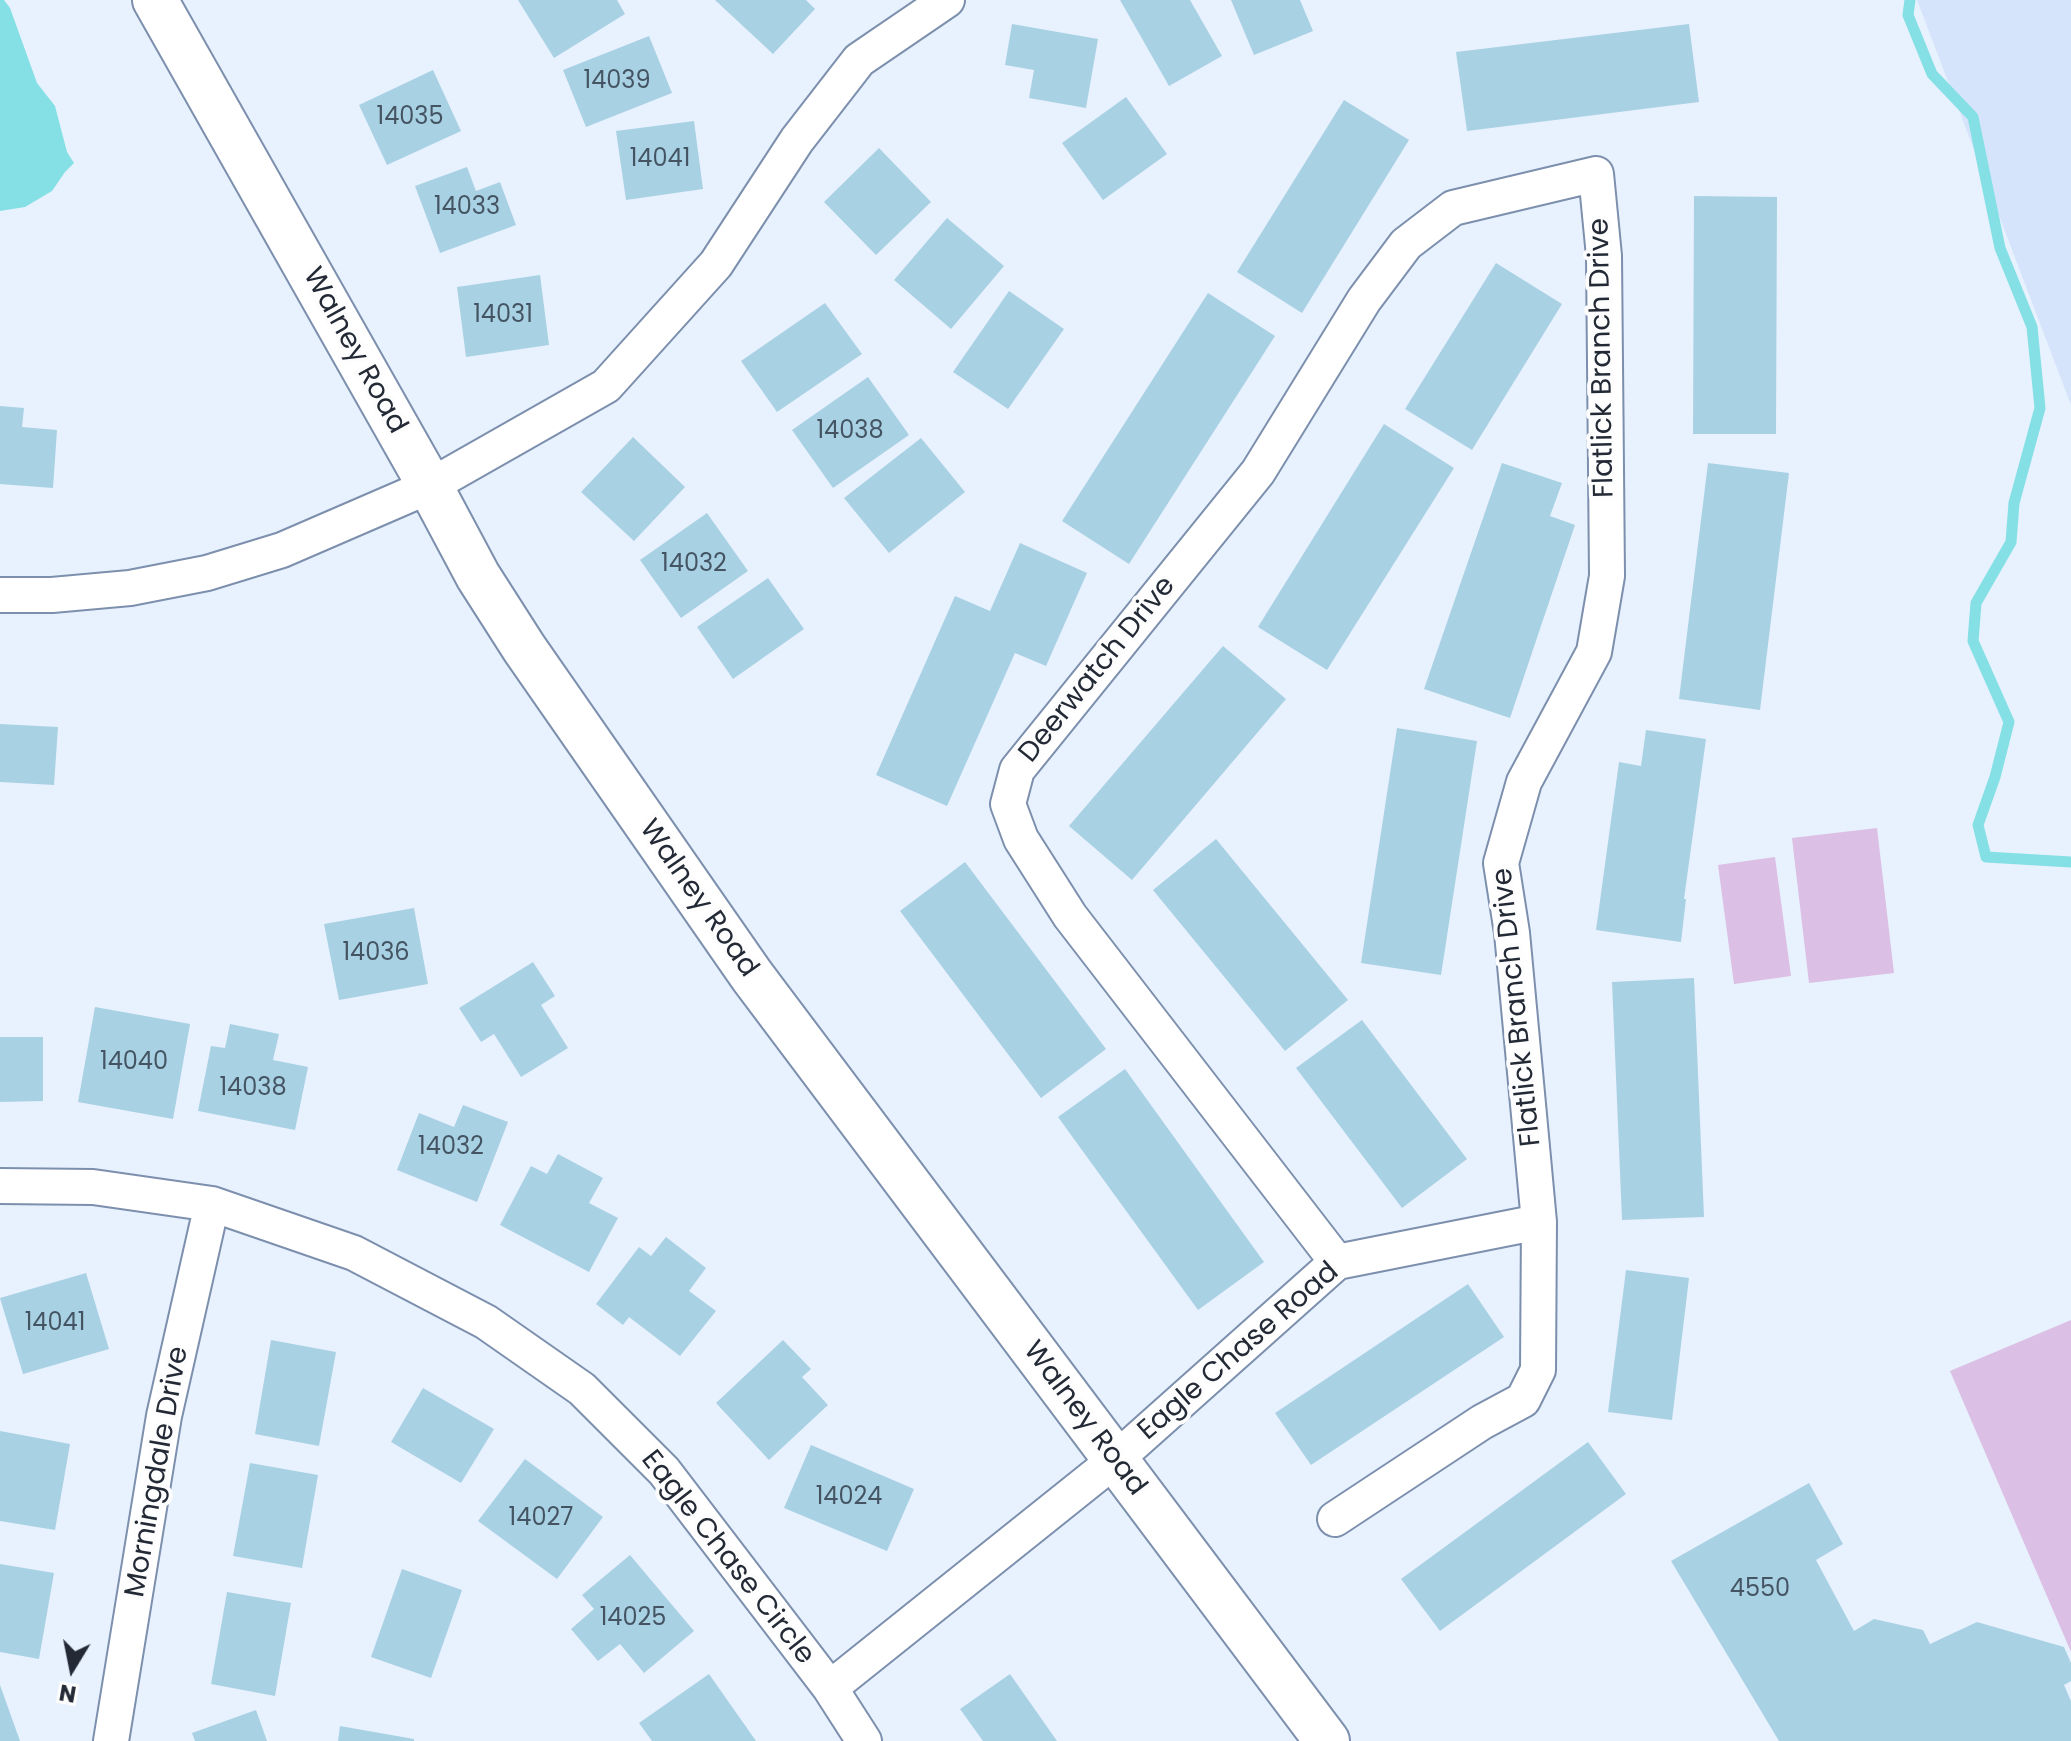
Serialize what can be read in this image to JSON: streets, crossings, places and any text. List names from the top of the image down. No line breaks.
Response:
{"streets":{"main road":["Walney Road"],"street":["Flatlick Branch Drive","Deerwatch Drive","Eagle Chase Road","Morningdale Drive","Eagle Chase Circle"]},"crossings":[["Walney Road","Eagle Chase Road"],["Flatlick Branch Drive","Deerwatch Drive"],["Flatlick Branch Drive","Eagle Chase Road"],["Deerwatch Drive","Eagle Chase Road"],["Eagle Chase Road","Eagle Chase Circle"],["Morningdale Drive","Eagle Chase Circle"]],"house_numbers":["14039","14035","14041","14033","14031","14038","14032","14036","14040","14038","14032","14041","14024","14027","4550","14025"],"north":"bottom"}
